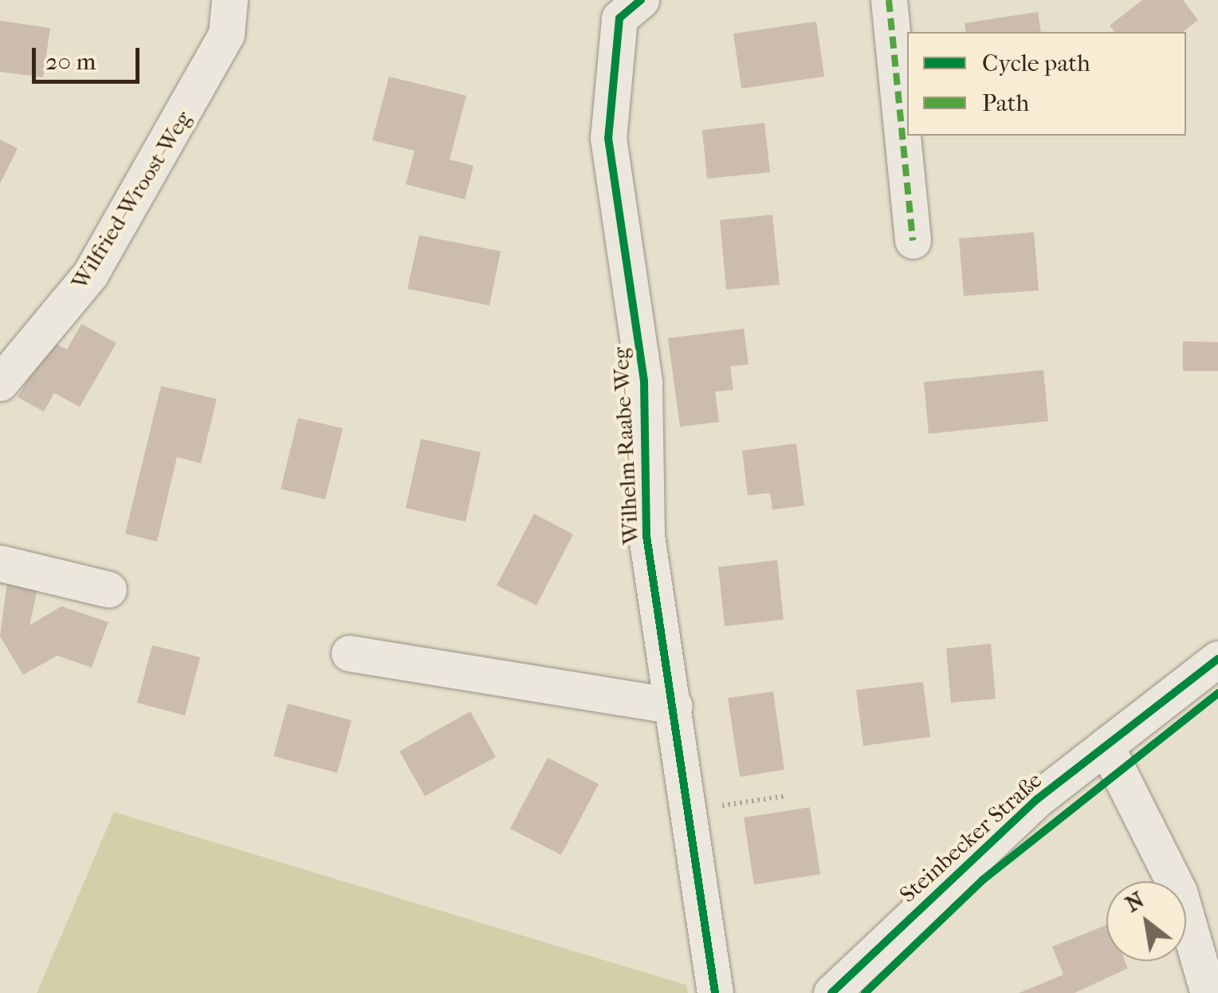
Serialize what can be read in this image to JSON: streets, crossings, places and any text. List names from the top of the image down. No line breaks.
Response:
{"streets":{"street":["Wilfried-Wroost-Weg","Wilhelm-Raabe-Weg","Steinbecker Straße"]},"legend":["Cycle path","Path"],"scale_bar":"20 m","north":"top left"}
